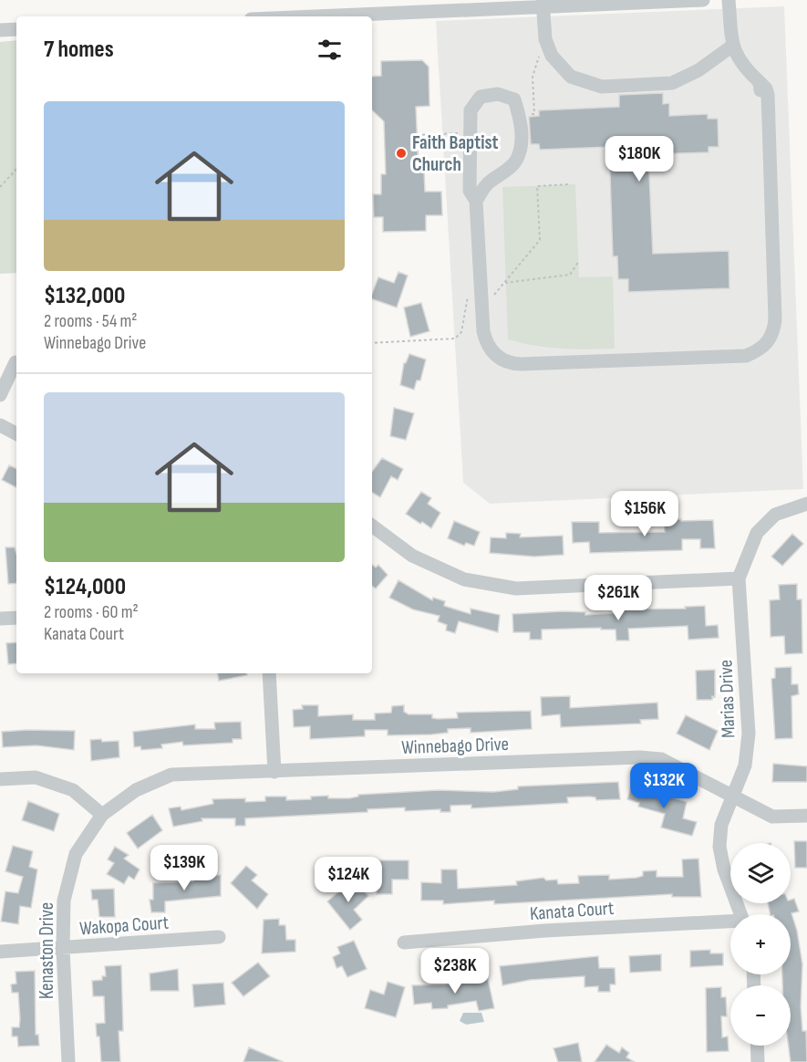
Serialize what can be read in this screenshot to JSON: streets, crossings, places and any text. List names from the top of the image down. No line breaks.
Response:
{"streets":{"street":["Marias Drive","Winnebago Drive","Kanata Court","Wakopa Court","Kenaston Drive"]},"crossings":[["Marias Drive","Winnebago Drive"],["Winnebago Drive","Kenaston Drive"],["Wakopa Court","Kenaston Drive"]],"places":["Faith Baptist Church"],"page":{"heading":"7 homes","list":[{"name":"$132,000","note":"2 rooms · 54 m² · Winnebago Drive"},{"name":"$124,000","note":"2 rooms · 60 m² · Kanata Court"}],"price":["$180K","$156K","$261K","$132K","$139K","$124K","$238K"],"map_buttons":["+","−"]}}
